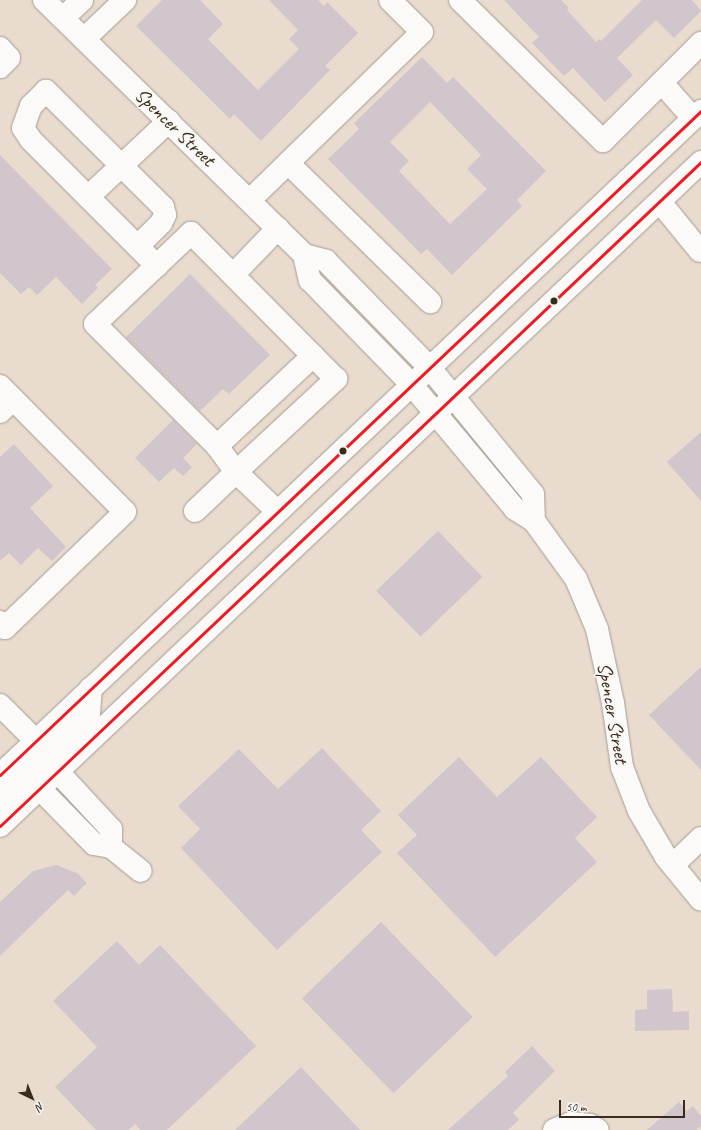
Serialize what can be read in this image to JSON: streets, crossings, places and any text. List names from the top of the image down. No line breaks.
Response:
{"streets":{"main road":["Spencer Street"]},"scale_bar":"50 m","north":"bottom right"}
